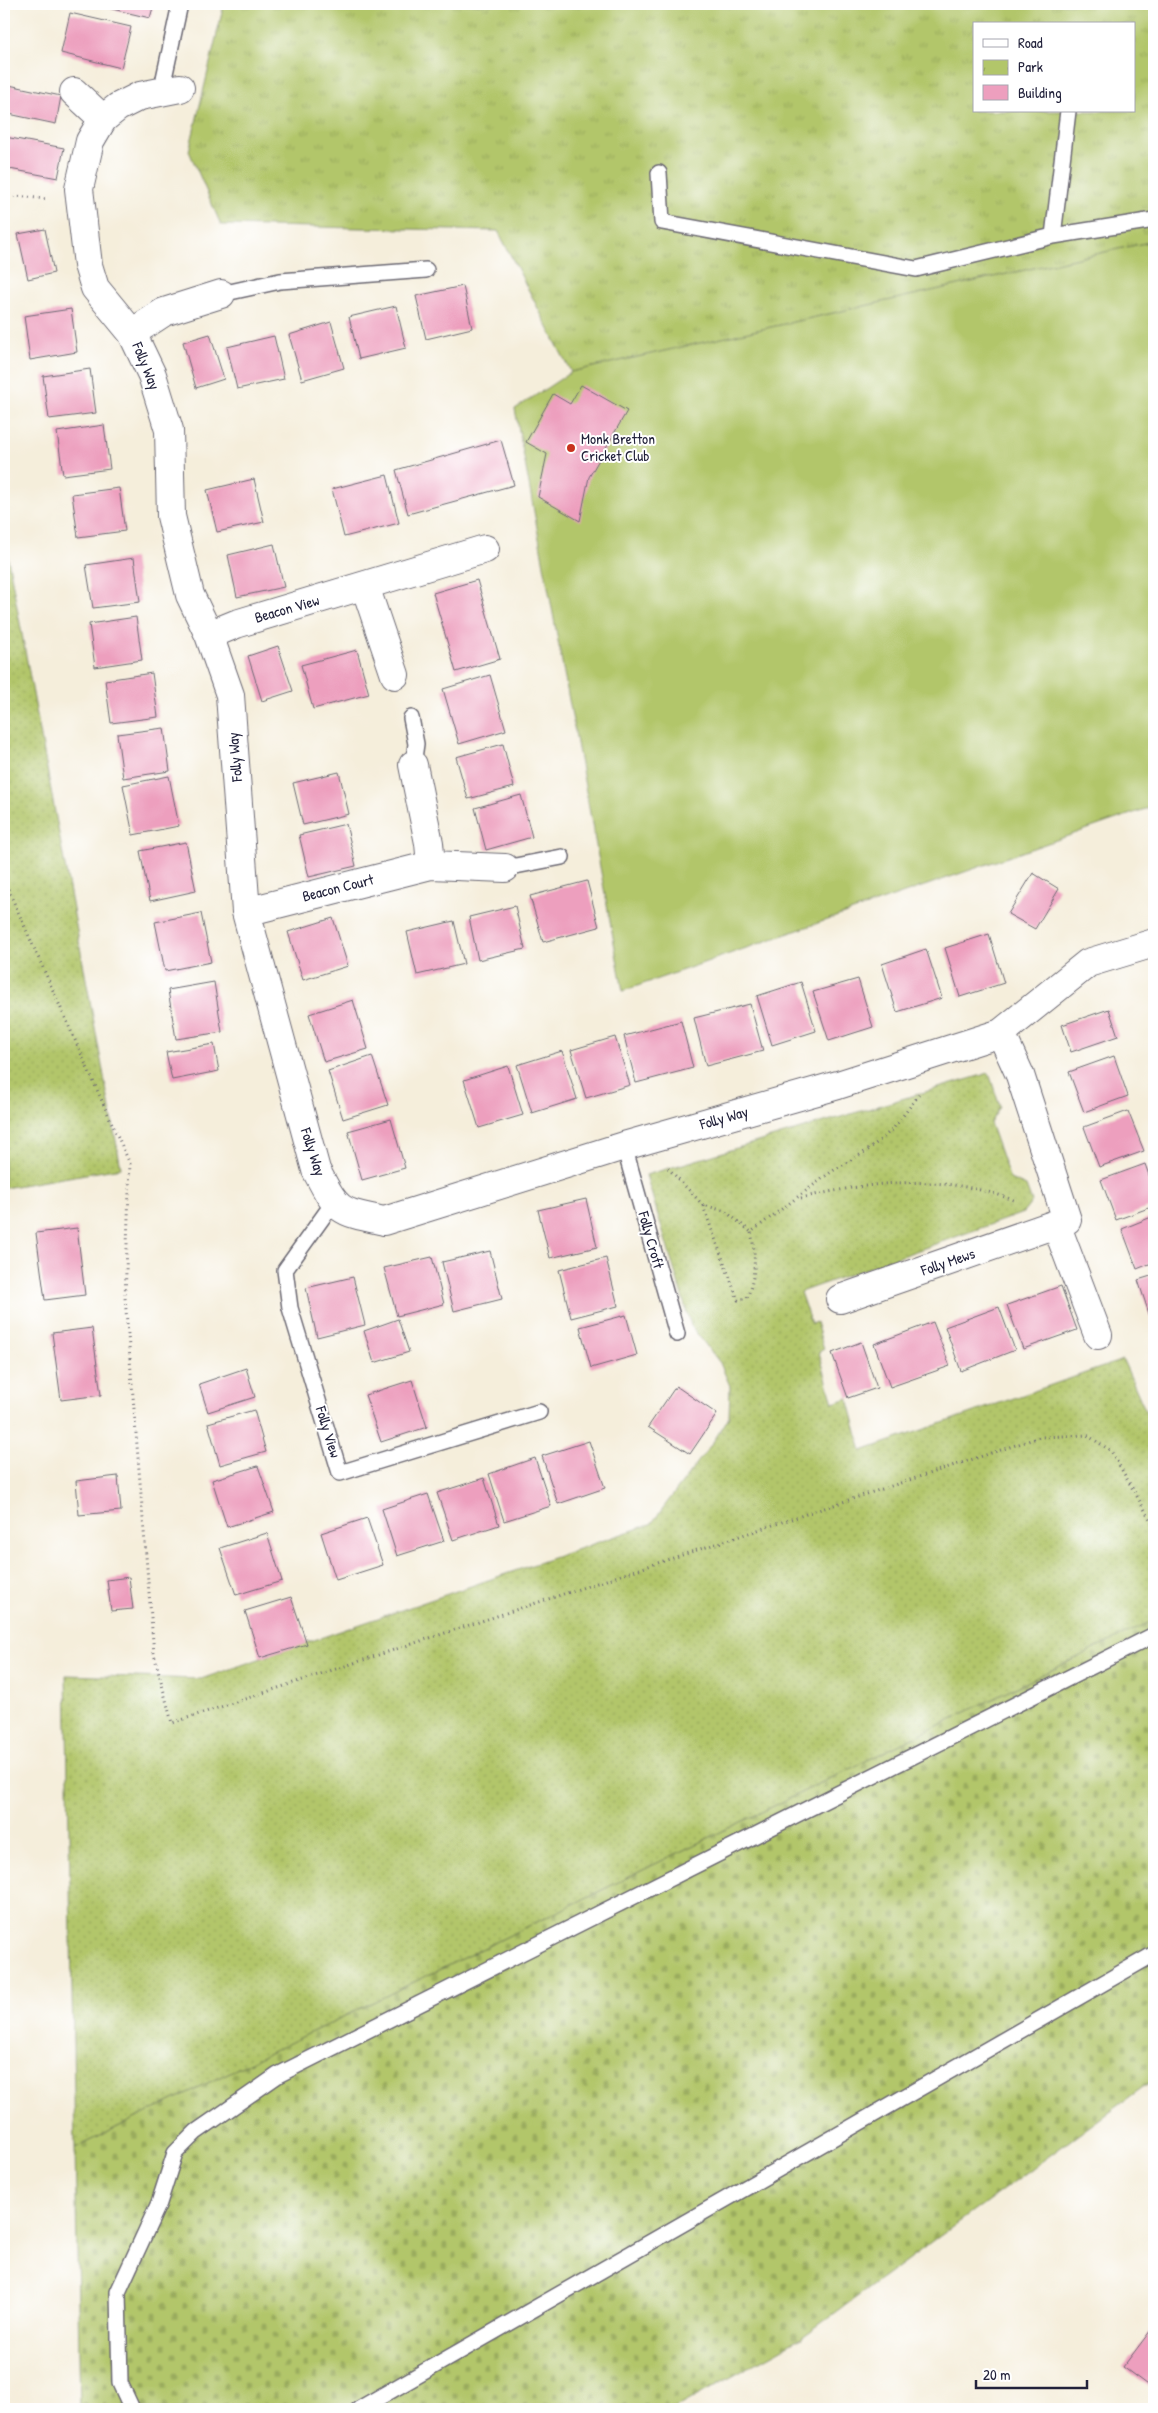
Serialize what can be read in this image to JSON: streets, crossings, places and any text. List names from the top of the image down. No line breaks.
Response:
{"streets":{"street":["Folly Way","Beacon View","Beacon Court","Folly Mews"],"lane":["Folly Croft","Folly View"]},"crossings":[["Folly Way","Beacon View"],["Folly Way","Beacon Court"],["Folly Way","Folly Croft"],["Folly Way","Folly View"]],"places":["Monk Bretton Cricket Club"],"legend":["Road","Park","Building"],"scale_bar":"20 m"}
